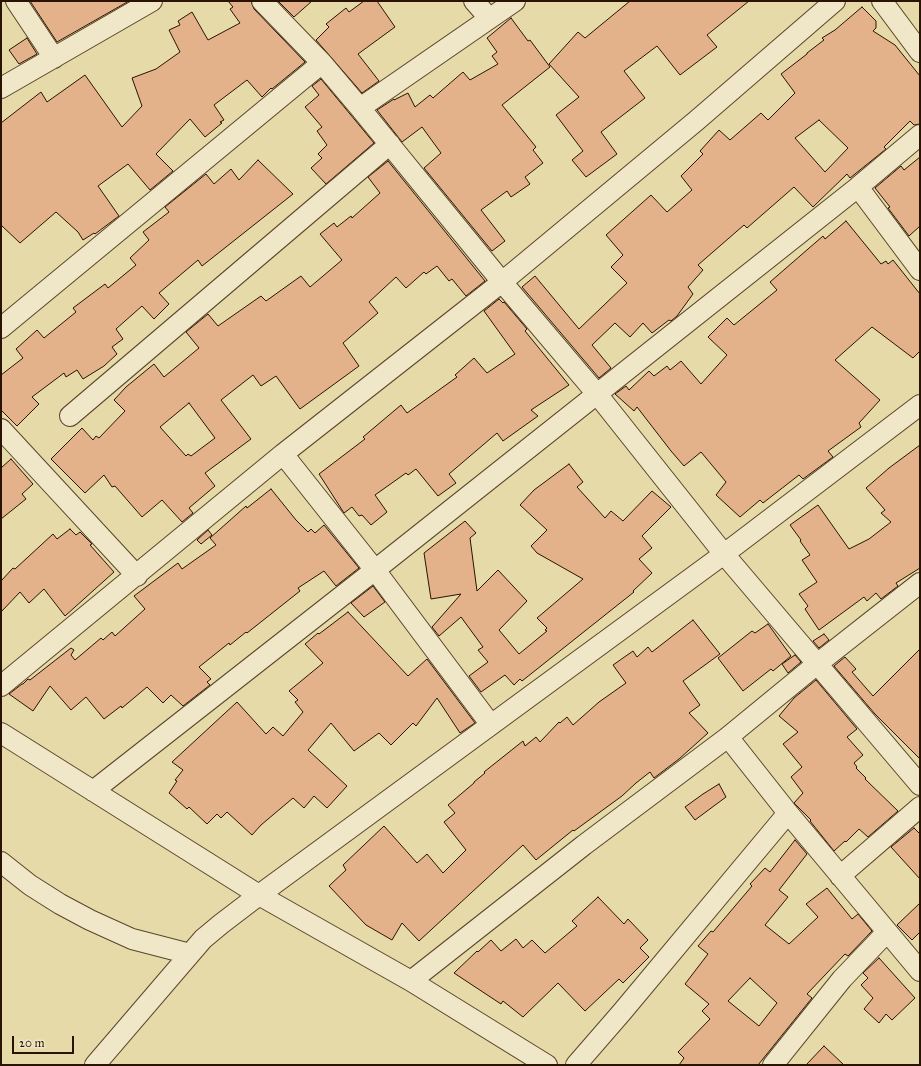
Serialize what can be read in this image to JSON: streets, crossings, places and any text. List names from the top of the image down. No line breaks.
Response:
{"scale_bar":"20 m"}
